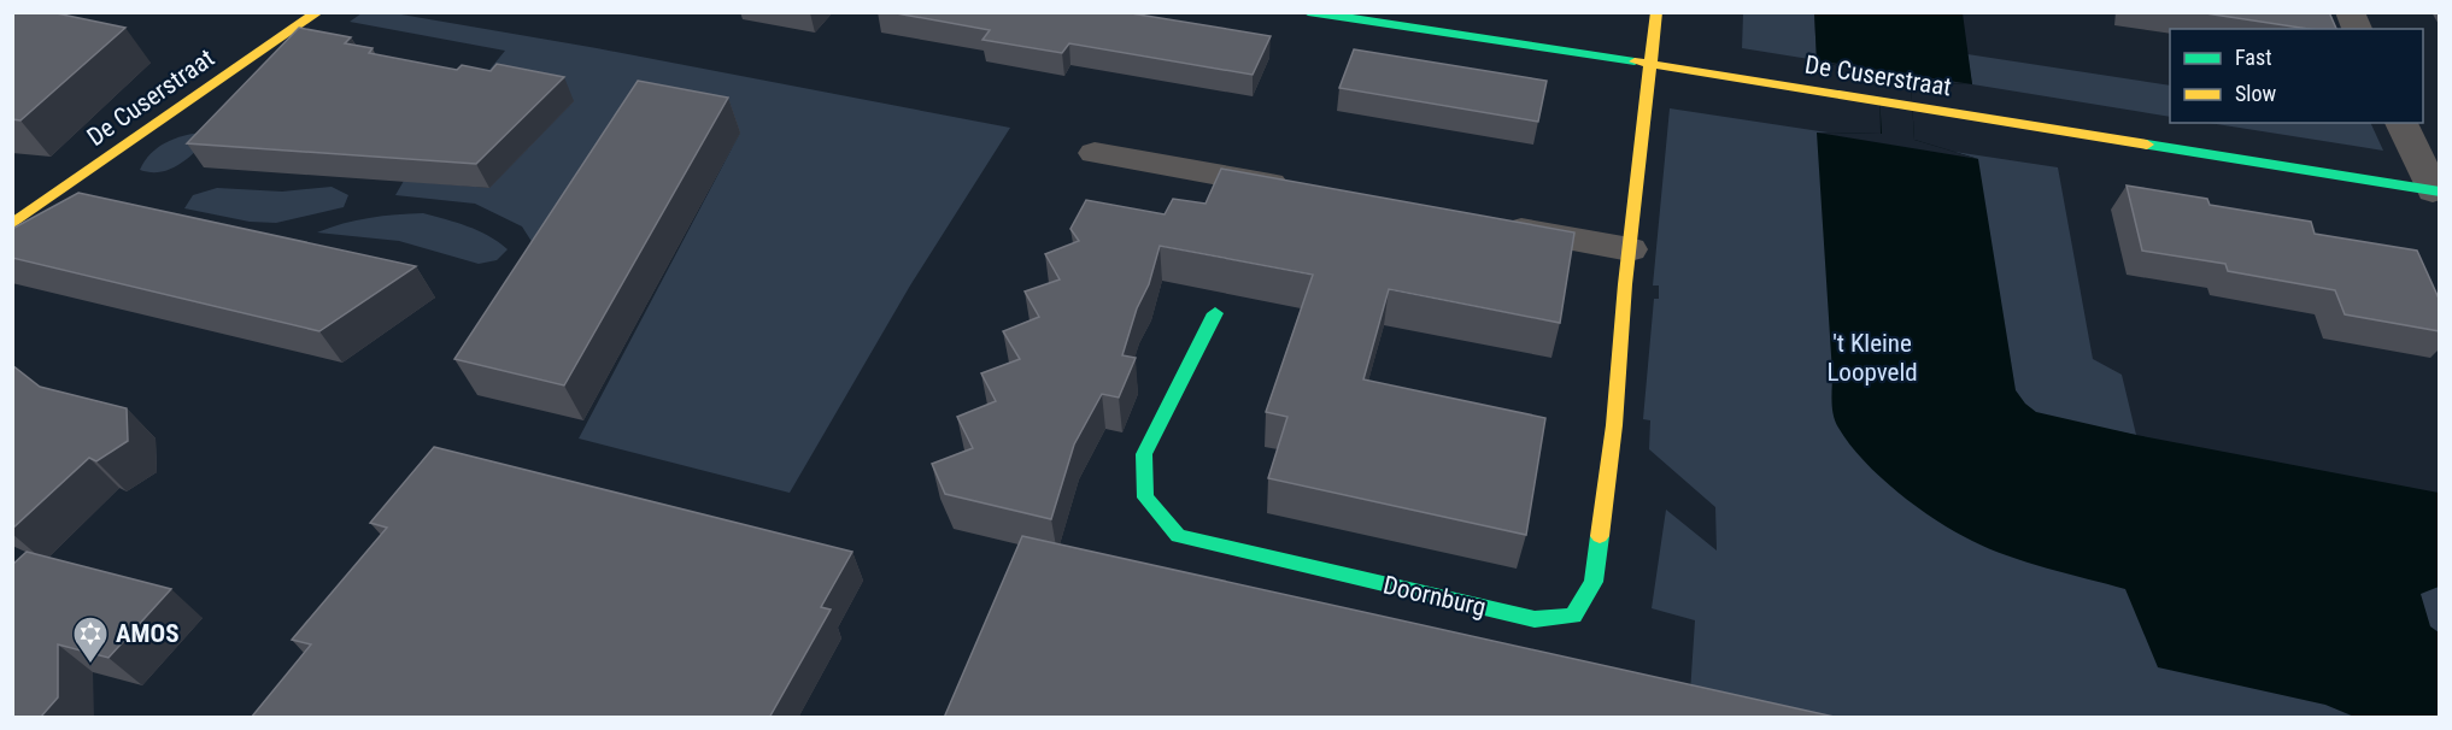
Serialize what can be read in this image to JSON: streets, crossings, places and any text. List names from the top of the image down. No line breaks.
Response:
{"streets":{"street":["De Cuserstraat","Doornburg"]},"crossings":[["De Cuserstraat","Doornburg"]],"parks":["'t Kleine Loopveld"],"places":{"synagogue":["AMOS"]},"legend":["Fast","Slow"]}
